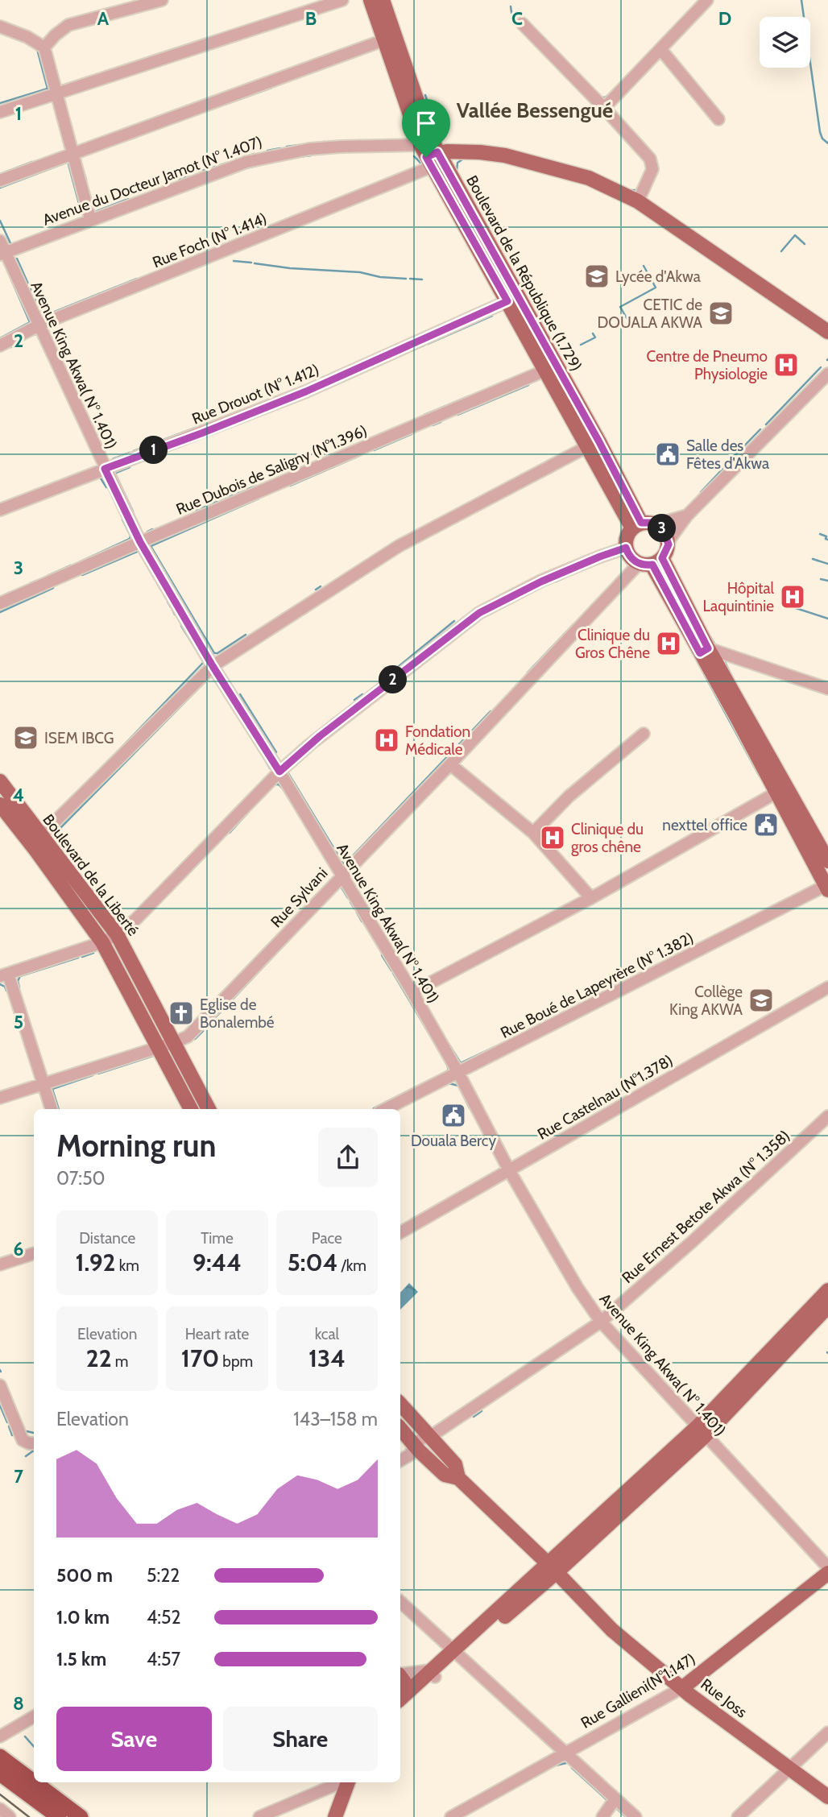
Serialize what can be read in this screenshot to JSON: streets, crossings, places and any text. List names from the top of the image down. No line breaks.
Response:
{"streets":{"main road":["Avenue du Docteur Jamot (N° 1.407)","Boulevard de la République (1.729)","Boulevard de la Liberté","Rue Gallieni(N°1.147)","Rue Joss"],"street":["Rue Foch (N° 1.414)","Avenue King Akwa( N° 1.401)","Rue Drouot (N° 1.412)","Rue Dubois de Saligny (N°1.396)","Rue Sylvani","Rue Boué de Lapeyrère (N° 1.382)","Rue Castelnau (N°1.378)","Rue Ernest Betote Akwa (N° 1.358)"]},"crossings":[["Avenue du Docteur Jamot (N° 1.407)","Rue Foch (N° 1.414)"],["Avenue du Docteur Jamot (N° 1.407)","Boulevard de la République (1.729)"],["Avenue du Docteur Jamot (N° 1.407)","Avenue King Akwa( N° 1.401)"],["Rue Foch (N° 1.414)","Boulevard de la République (1.729)"],["Rue Foch (N° 1.414)","Avenue King Akwa( N° 1.401)"],["Boulevard de la République (1.729)","Rue Drouot (N° 1.412)"],["Boulevard de la République (1.729)","Rue Dubois de Saligny (N°1.396)"],["Boulevard de la République (1.729)","Rue Sylvani"],["Avenue King Akwa( N° 1.401)","Rue Drouot (N° 1.412)"],["Avenue King Akwa( N° 1.401)","Rue Dubois de Saligny (N°1.396)"],["Avenue King Akwa( N° 1.401)","Rue Sylvani"],["Avenue King Akwa( N° 1.401)","Rue Boué de Lapeyrère (N° 1.382)"],["Avenue King Akwa( N° 1.401)","Rue Castelnau (N°1.378)"],["Avenue King Akwa( N° 1.401)","Rue Ernest Betote Akwa (N° 1.358)"],["Boulevard de la Liberté","Rue Sylvani"],["Rue Gallieni(N°1.147)","Rue Joss"]],"districts":["Vallée Bessengué"],"places":{"school or university":["Lycée d'Akwa","CETIC de DOUALA AKWA","ISEM IBCG","Collège King AKWA"],"hospital":["Centre de Pneumo Physiologie","Hôpital Laquintinie","Clinique du Gros Chêne","Fondation Médicale","Clinique du gros chêne"],"public building":["Salle des Fêtes d'Akwa","nexttel office","Douala Bercy"],"church":["Eglise de Bonalembé"]},"page":{"pins":["1","3","2"],"heading":["Morning run","07:50"],"stats":[["Distance","1.92 km"],["Time","9:44"],["Pace","5:04 /km"],["Elevation","22 m"],["Heart rate","170 bpm"],["kcal","134"]],"chart":["Elevation","143–158 m"],"list":[{"name":"500 m","note":"5:22"},{"name":"1.0 km","note":"4:52"},{"name":"1.5 km","note":"4:57"}],"buttons":["Save","Share"]},"grid":{"columns":["A","B","C","D"],"rows":["1","2","3","4","5","6","7","8"]}}
